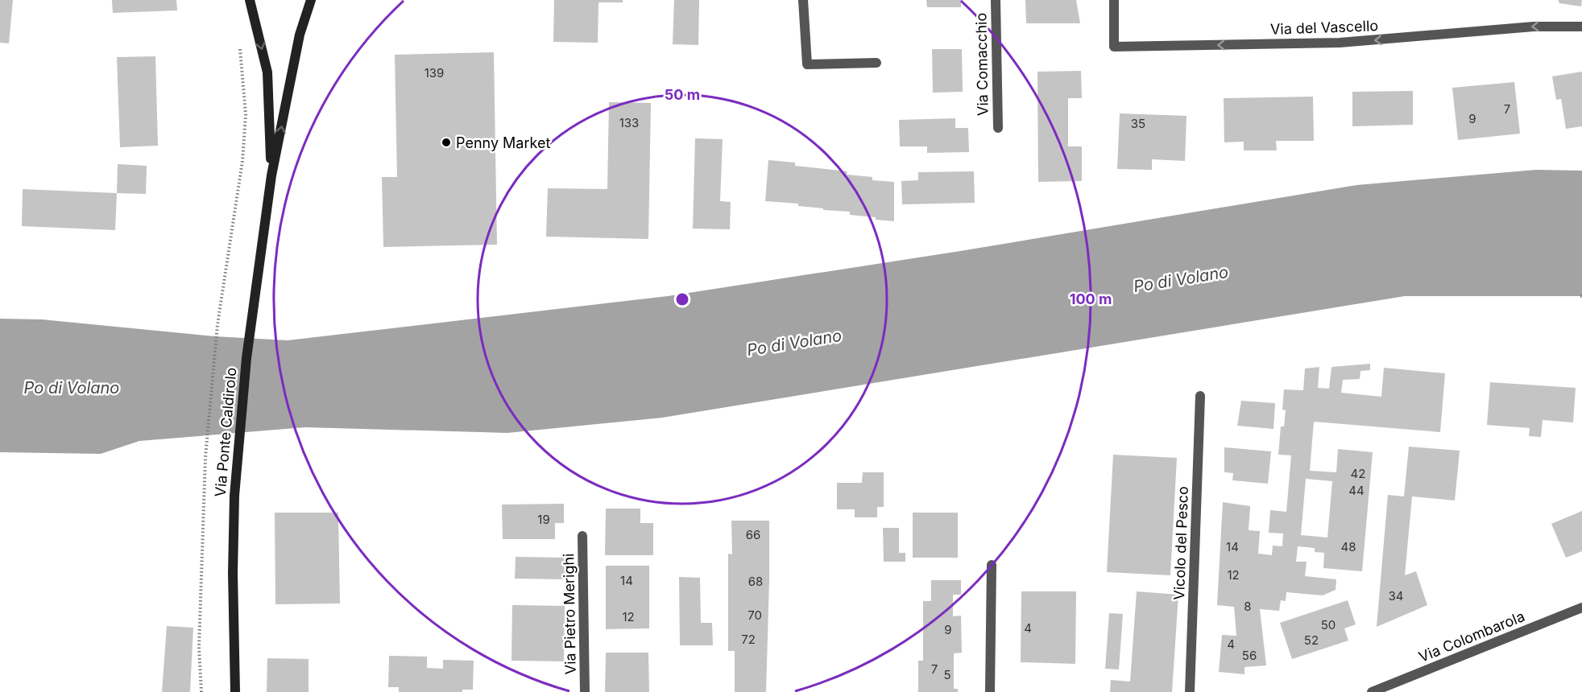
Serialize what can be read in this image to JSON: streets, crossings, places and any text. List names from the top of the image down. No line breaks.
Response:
{"streets":{"main road":["Via Ponte Caldirolo"],"street":["Via del Vascello","Via Comacchio","Vicolo del Pesco","Via Pietro Merighi","Via Colombarola"]},"one_way":["Via del Vascello"],"water":["Po di Volano"],"places":["Penny Market"],"house_numbers":["139","7","9","133","35","42","44","19","66","14","48","12","14","68","34","8","70","12","50","4","9","72","52","4","56","7","5"],"rings":["50 m","100 m"]}
